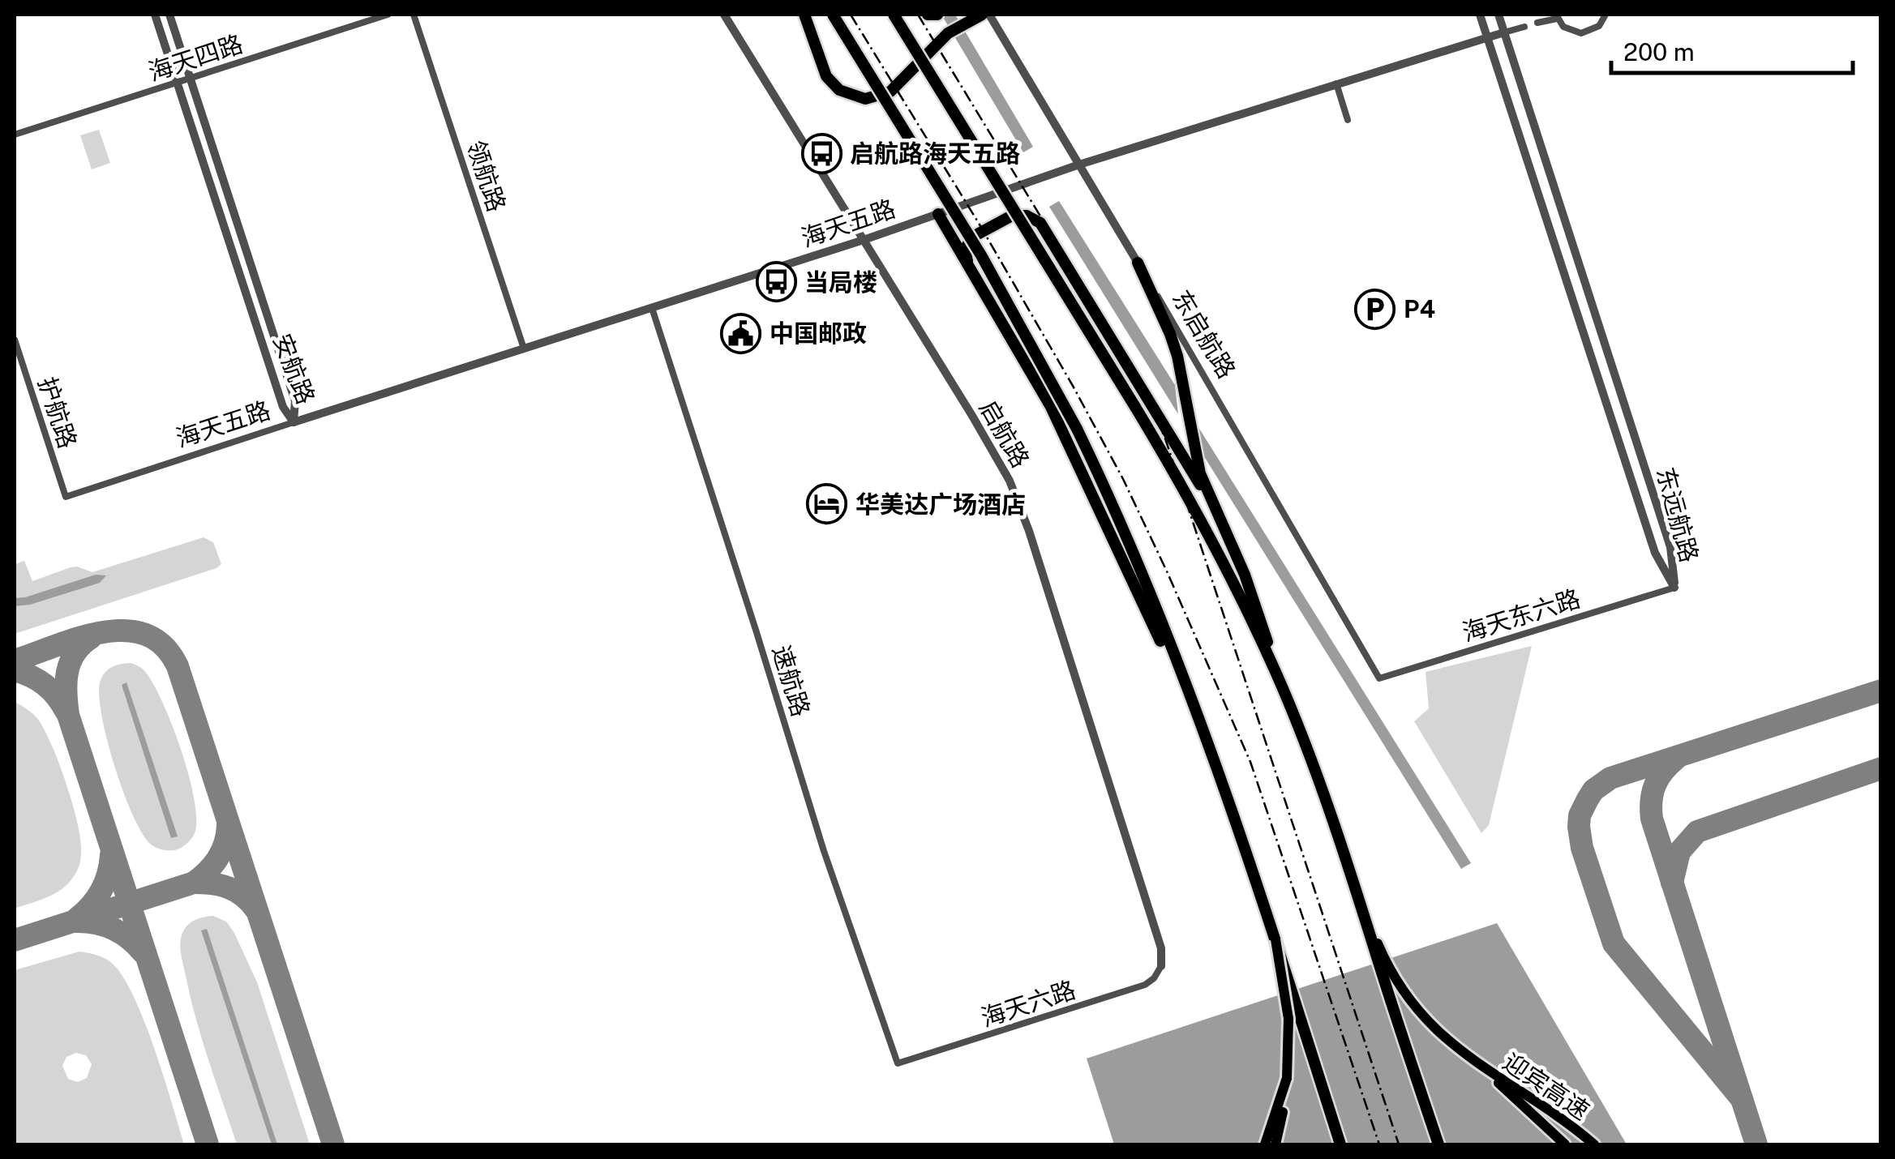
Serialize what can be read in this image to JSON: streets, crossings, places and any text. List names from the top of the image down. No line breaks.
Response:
{"streets":{"main road":["迎宾高速"],"street":["海天四路","领航路","海天五路","东启航路","安航路","护航路","启航路","东远航路","海天东六路","速航路","海天六路"]},"crossings":[["海天四路","安航路"],["领航路","海天五路"],["海天五路","东启航路"],["海天五路","安航路"],["海天五路","护航路"],["海天五路","启航路"],["海天五路","东远航路"],["海天五路","速航路"],["东启航路","海天东六路"],["启航路","海天六路"],["东远航路","海天东六路"],["速航路","海天六路"]],"places":{"bus stop":["启航路海天五路","当局楼"],"parking":["P4"],"public building":["中国邮政"],"hotel":["华美达广场酒店"]},"scale_bar":"200 m"}
